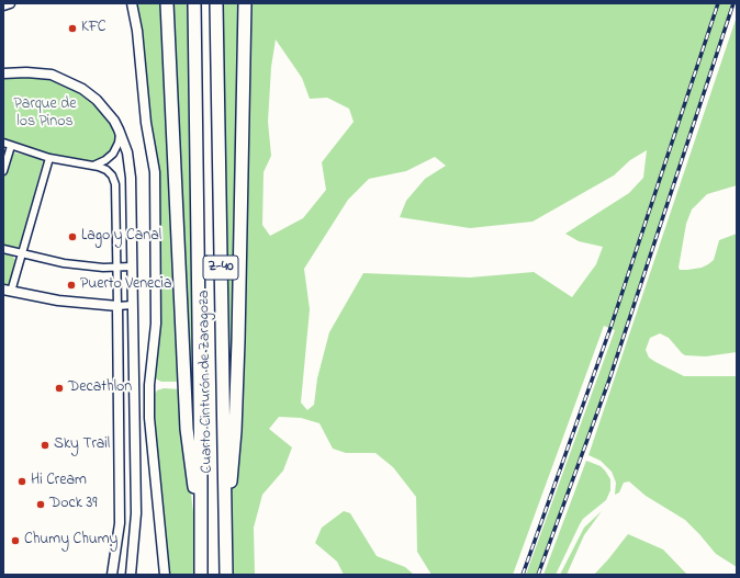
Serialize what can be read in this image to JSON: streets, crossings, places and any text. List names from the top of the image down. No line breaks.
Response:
{"streets":{"highway":["Z-40","Cuarto Cinturón de Zaragoza"]},"parks":["Parque de los Pinos"],"places":["KFC","Lago y Canal","Puerto Venecia","Decathlon","Sky Trail","Hi Cream","Dock 39","Chumy Chumy"]}
